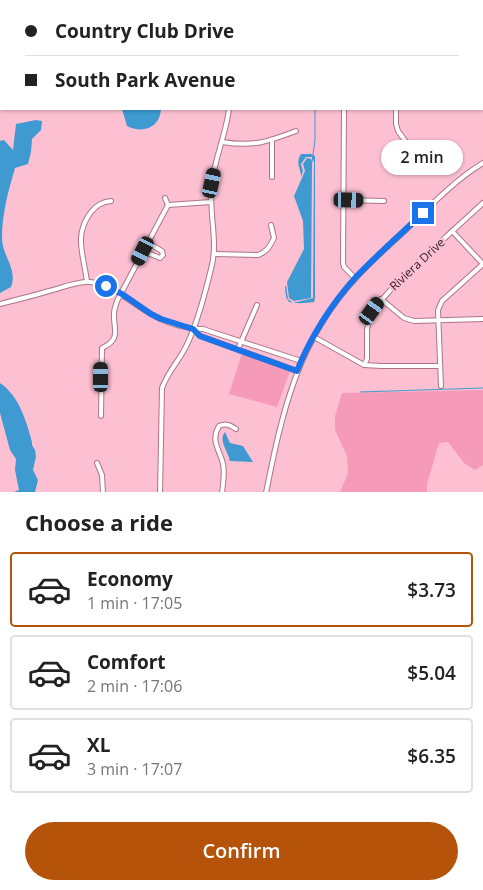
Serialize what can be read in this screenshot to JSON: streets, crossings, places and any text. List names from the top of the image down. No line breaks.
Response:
{"streets":{"street":["Riviera Drive"]},"page":{"banner":["Country Club Drive","South Park Avenue"],"bubble":"2 min","heading":"Choose a ride","list":[{"name":"Economy","note":"1 min · 17:05","value":"$3.73"},{"name":"Comfort","note":"2 min · 17:06","value":"$5.04"},{"name":"XL","note":"3 min · 17:07","value":"$6.35"}],"buttons":"Confirm"}}
